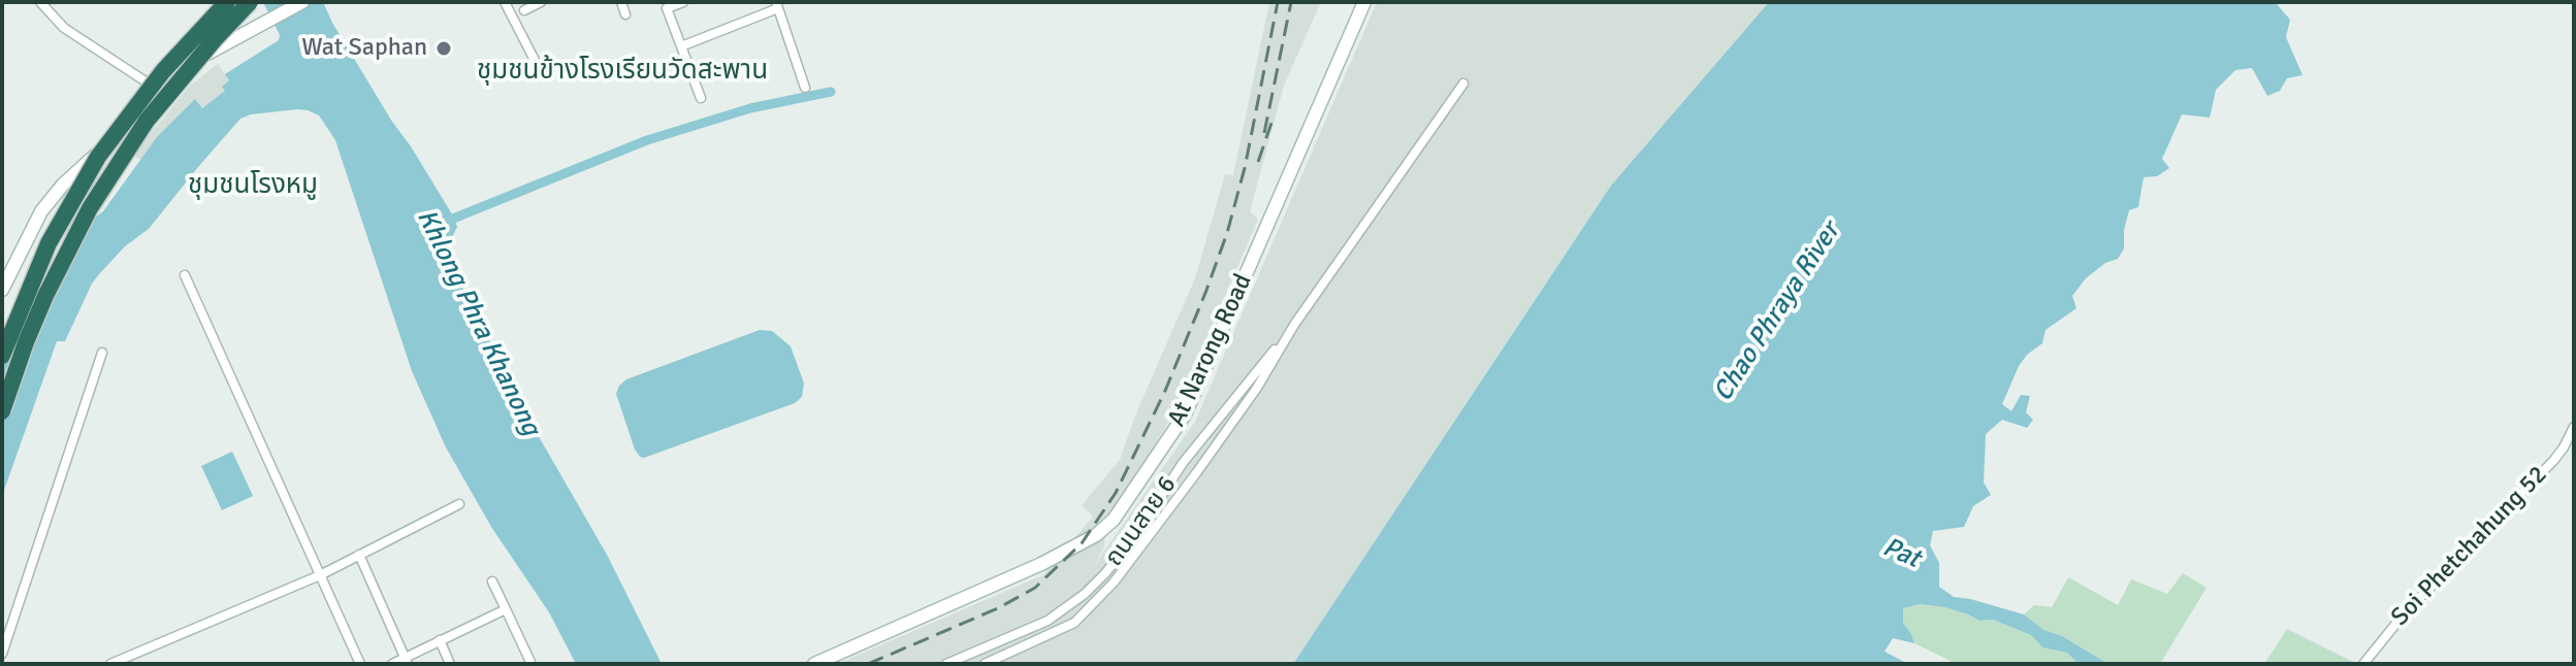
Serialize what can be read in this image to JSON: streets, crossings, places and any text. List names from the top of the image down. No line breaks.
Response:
{"streets":{"street":["At Narong Road","ถนนสาย 6","Soi Phetchahung 52"]},"districts":["ชุมชนข้างโรงเรียนวัดสะพาน","ชุมชนโรงหมู"],"water":["Chao Phraya River","Khlong Phra Khanong","Pat"],"places":["Wat Saphan"]}
